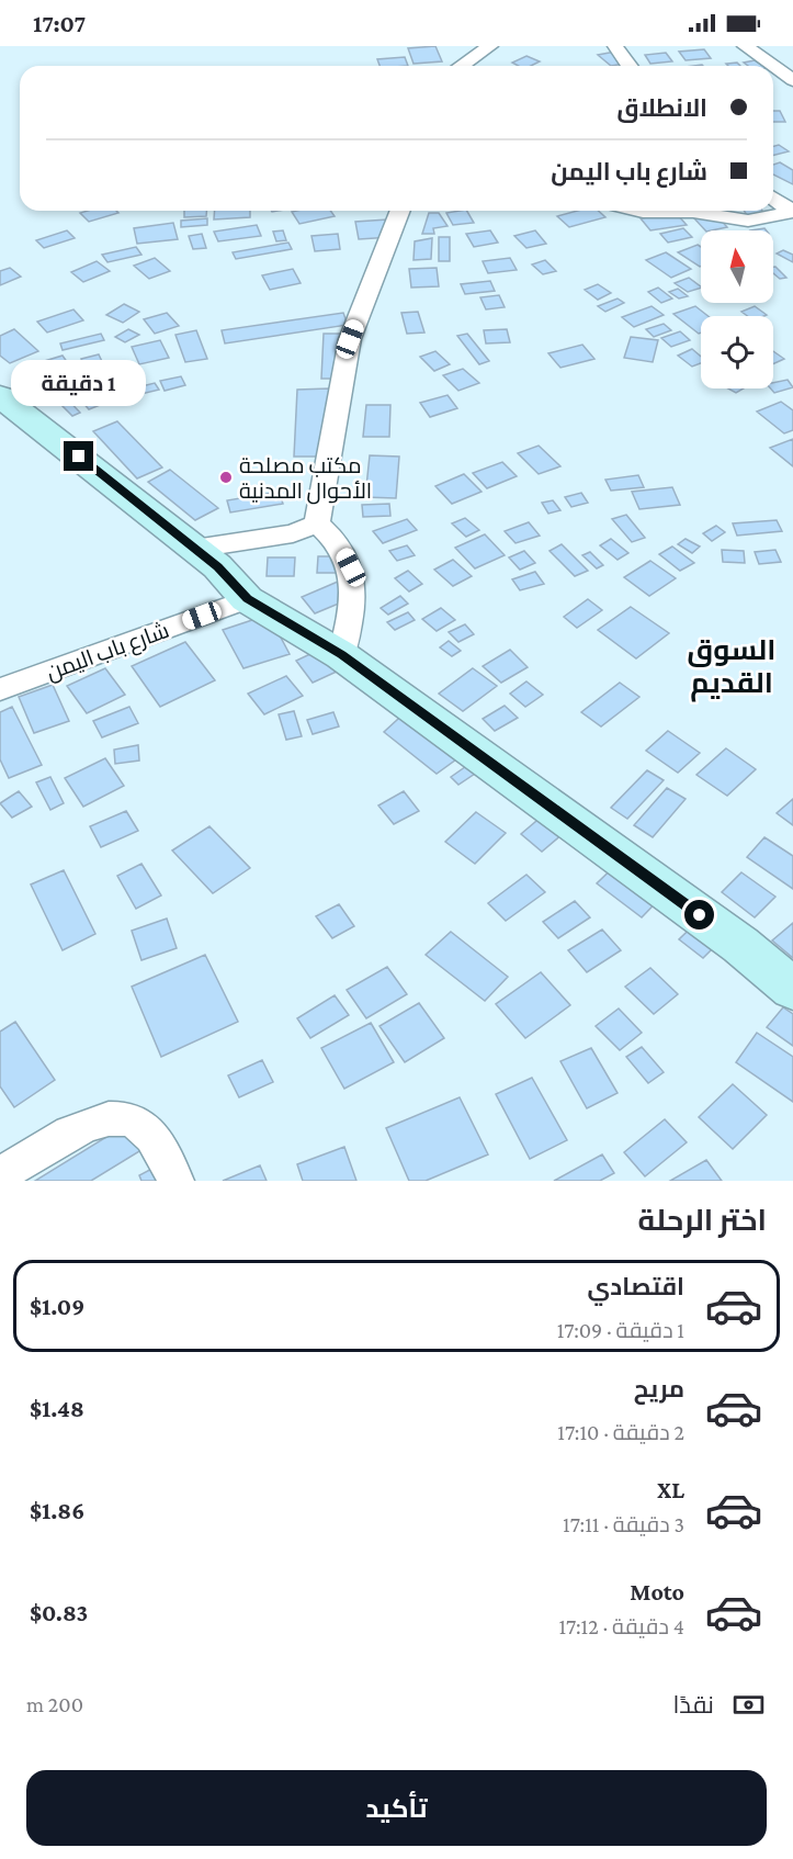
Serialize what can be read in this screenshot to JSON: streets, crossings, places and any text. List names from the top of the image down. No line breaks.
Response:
{"streets":{"street":["شارع باب اليمن"]},"districts":["السوق القديم"],"places":["مكتب مصلحة الأحوال المدنية"],"north":"top","page":{"status":"17:07","banner":["الانطلاق","شارع باب اليمن"],"bubble":"1 دقيقة","heading":"اختر الرحلة","list":[{"name":"اقتصادي","note":"1 دقيقة · 17:09","value":"$1.09"},{"name":"مريح","note":"2 دقيقة · 17:10","value":"$1.48"},{"name":"XL","note":"3 دقيقة · 17:11","value":"$1.86"},{"name":"Moto","note":"4 دقيقة · 17:12","value":"$0.83"}],"pay":["نقدًا","200 m"],"buttons":"تأكيد"}}
